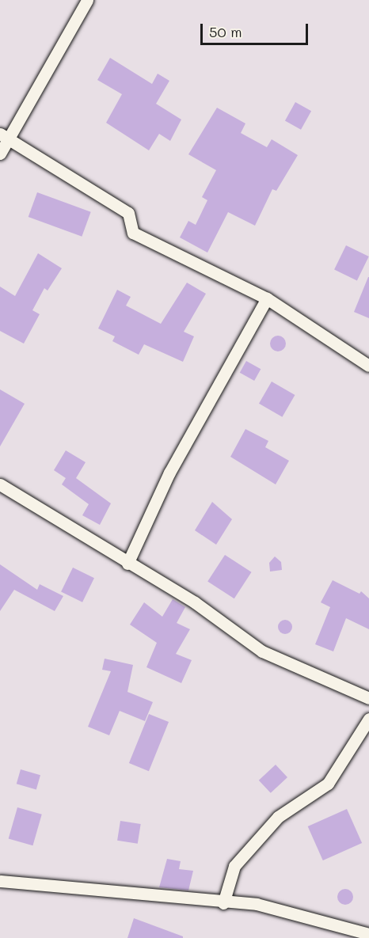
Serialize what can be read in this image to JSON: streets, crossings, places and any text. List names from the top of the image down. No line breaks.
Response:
{"scale_bar":"50 m"}
